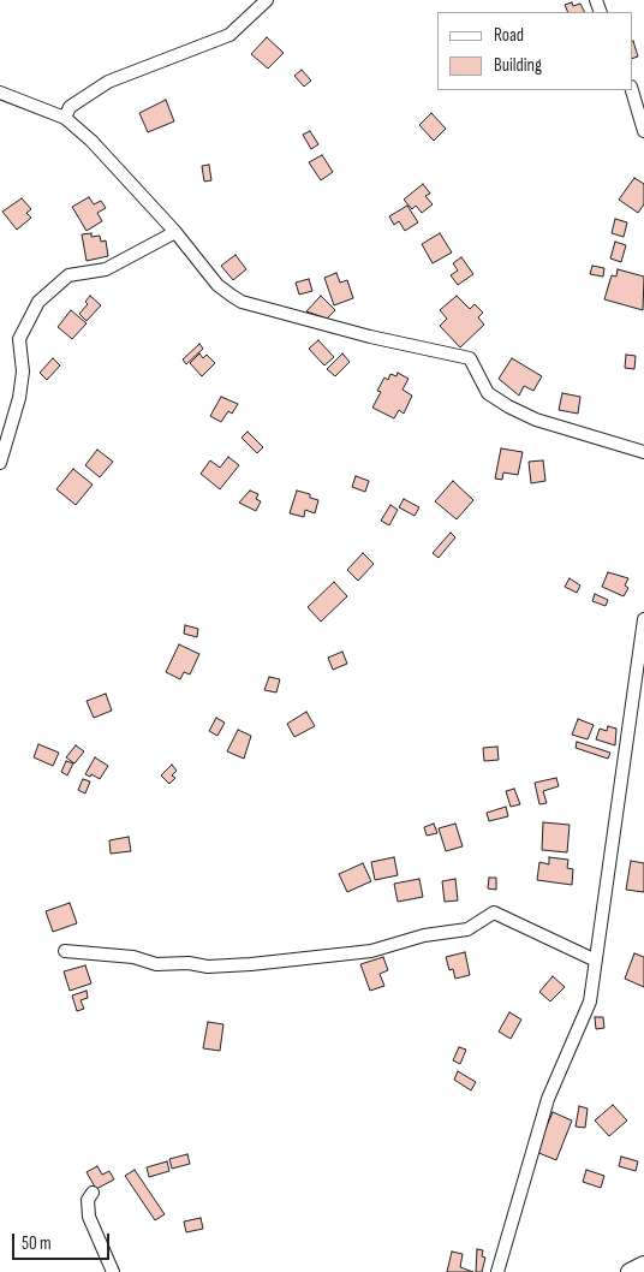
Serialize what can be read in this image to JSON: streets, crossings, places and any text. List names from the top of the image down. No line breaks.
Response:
{"legend":["Road","Building"],"scale_bar":"50 m"}
